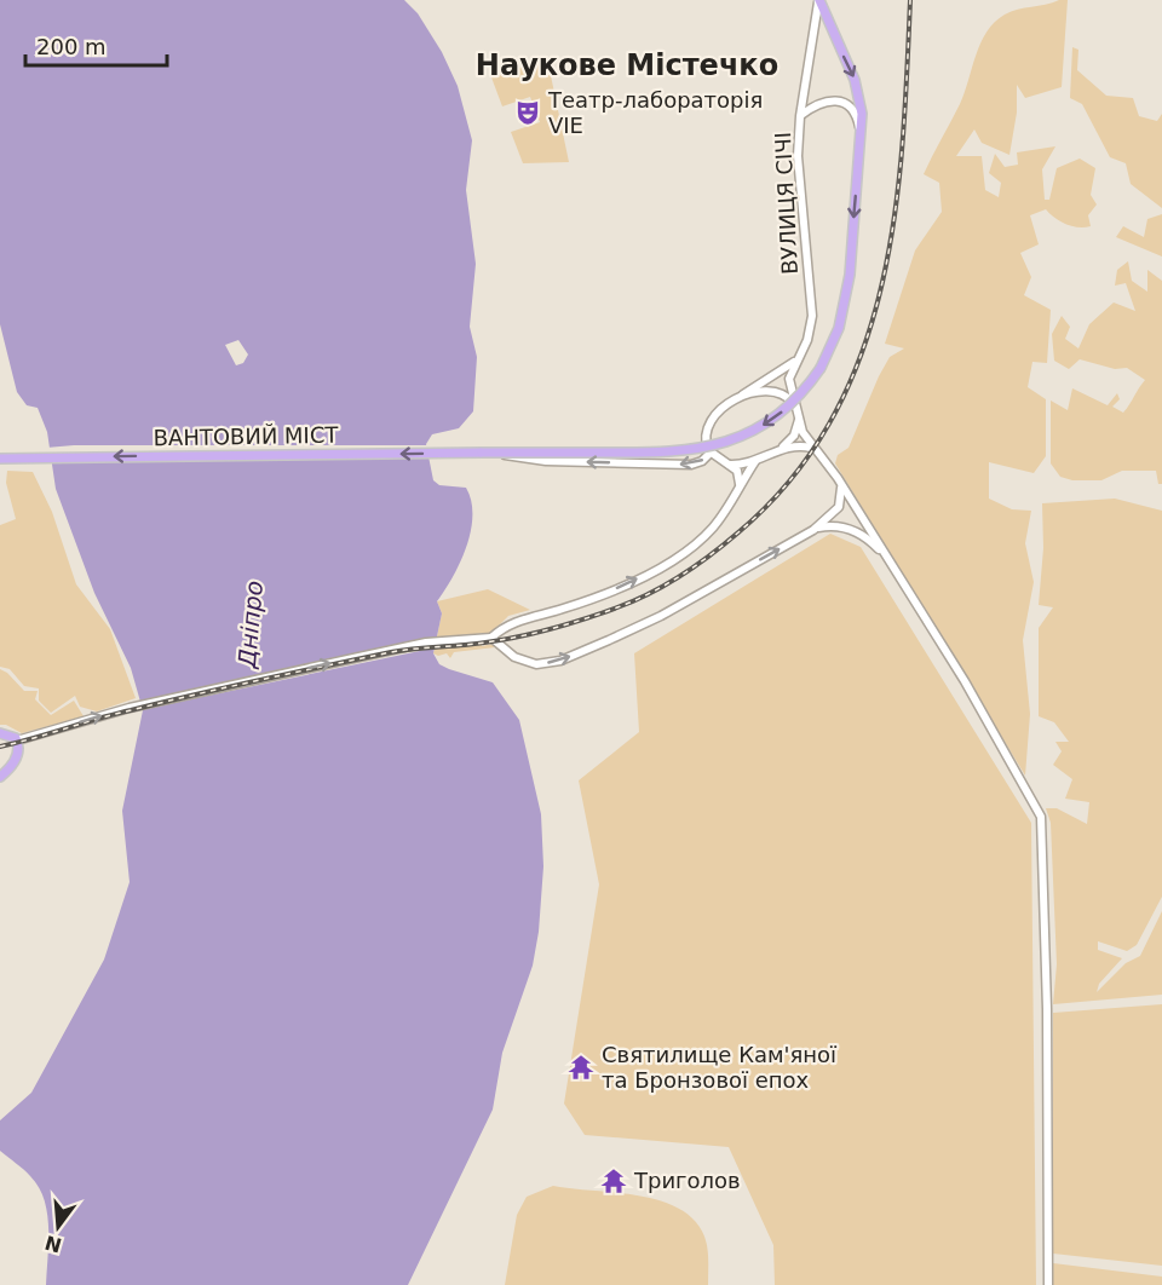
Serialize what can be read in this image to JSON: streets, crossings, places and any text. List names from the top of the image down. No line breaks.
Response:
{"streets":{"main road":["ВУЛИЦЯ СІЧІ","ВАНТОВИЙ МІСТ"]},"crossings":[["ВУЛИЦЯ СІЧІ","ВАНТОВИЙ МІСТ"]],"districts":["Наукове Містечко"],"water":["Дніпро"],"places":{"theatre":["Театр-лабораторія VIE"],"temple":["Святилище Кам'яної та Бронзової епох","Триголов"]},"scale_bar":"200 m","north":"bottom"}
